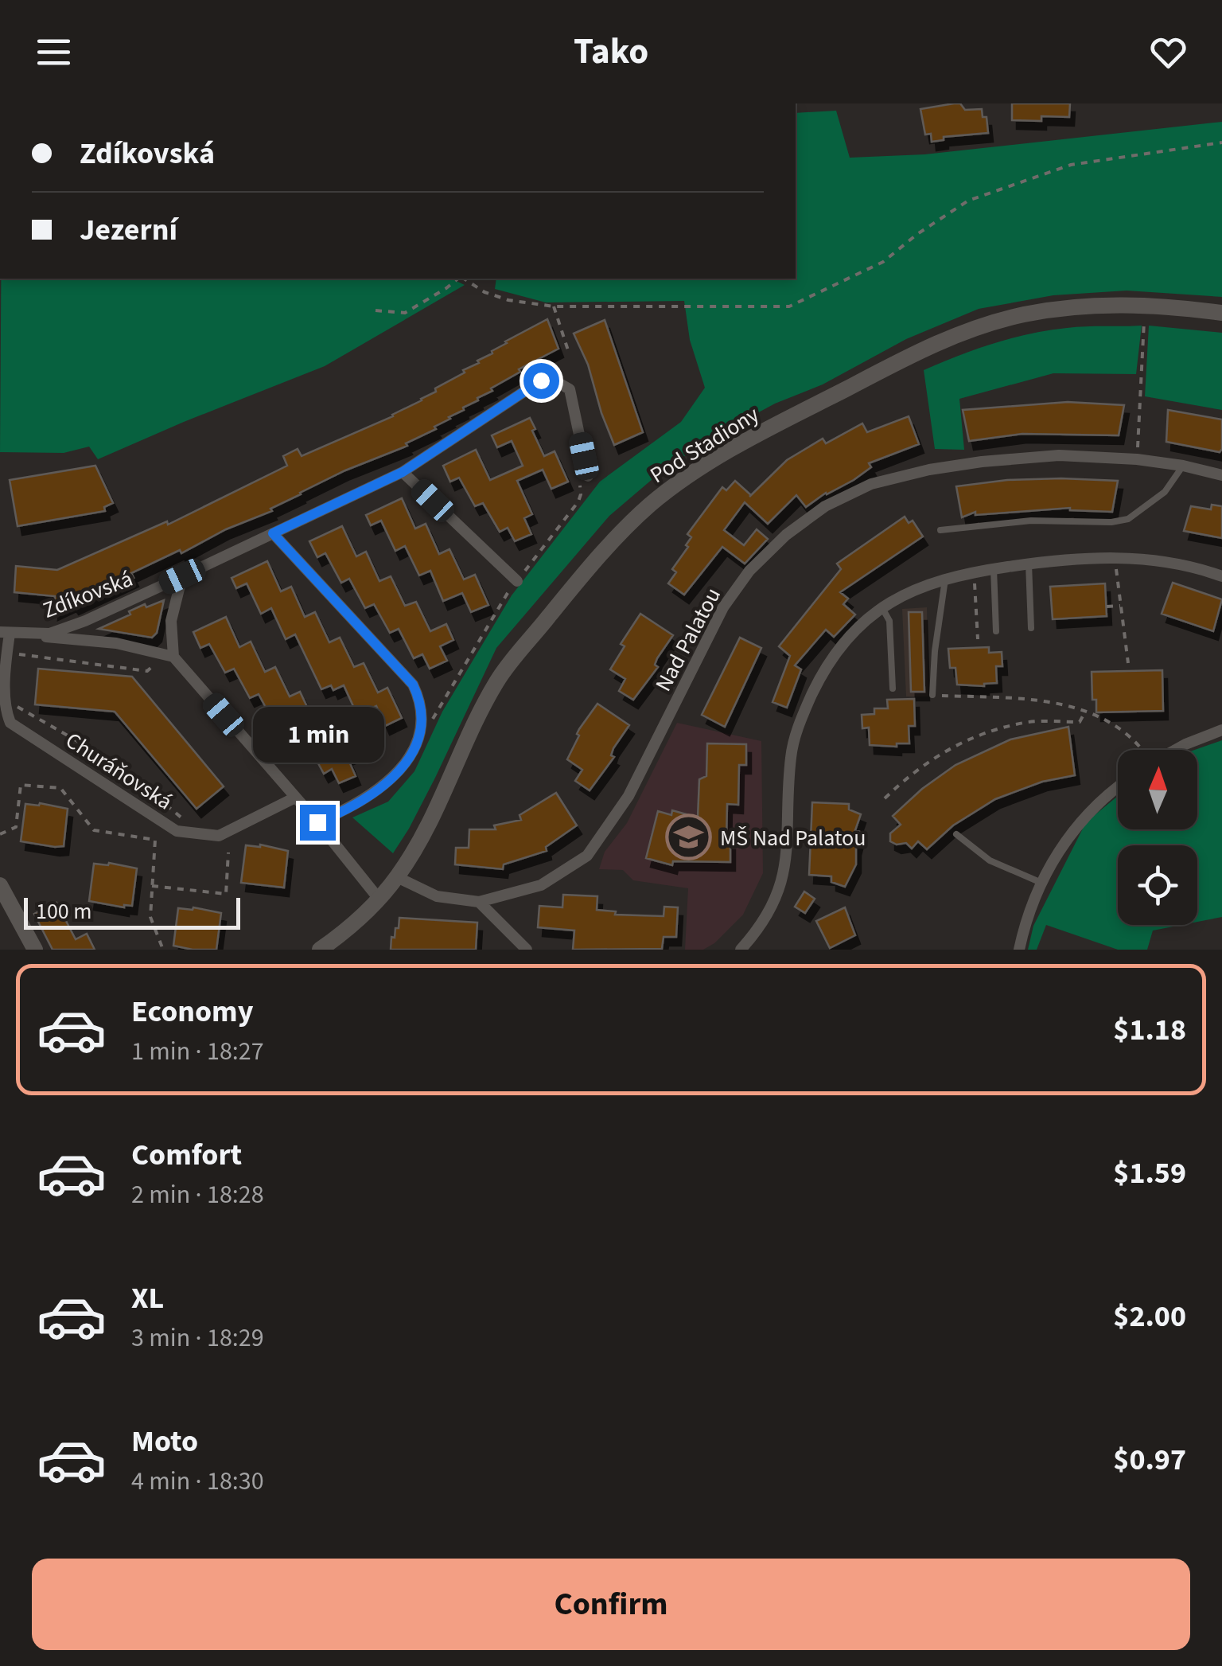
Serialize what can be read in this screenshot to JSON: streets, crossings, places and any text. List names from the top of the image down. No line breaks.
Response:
{"streets":{"main road":["Pod Stadiony"],"street":["Zdíkovská","Nad Palatou","Churáňovská"]},"crossings":[["Zdíkovská","Churáňovská"]],"places":{"school or university":["MŠ Nad Palatou"]},"scale_bar":"100 m","north":"top","page":{"header":"Tako","banner":["Zdíkovská","Jezerní"],"bubble":"1 min","scale":"100 m","list":[{"name":"Economy","note":"1 min · 18:27","value":"$1.18"},{"name":"Comfort","note":"2 min · 18:28","value":"$1.59"},{"name":"XL","note":"3 min · 18:29","value":"$2.00"},{"name":"Moto","note":"4 min · 18:30","value":"$0.97"}],"buttons":"Confirm"}}
